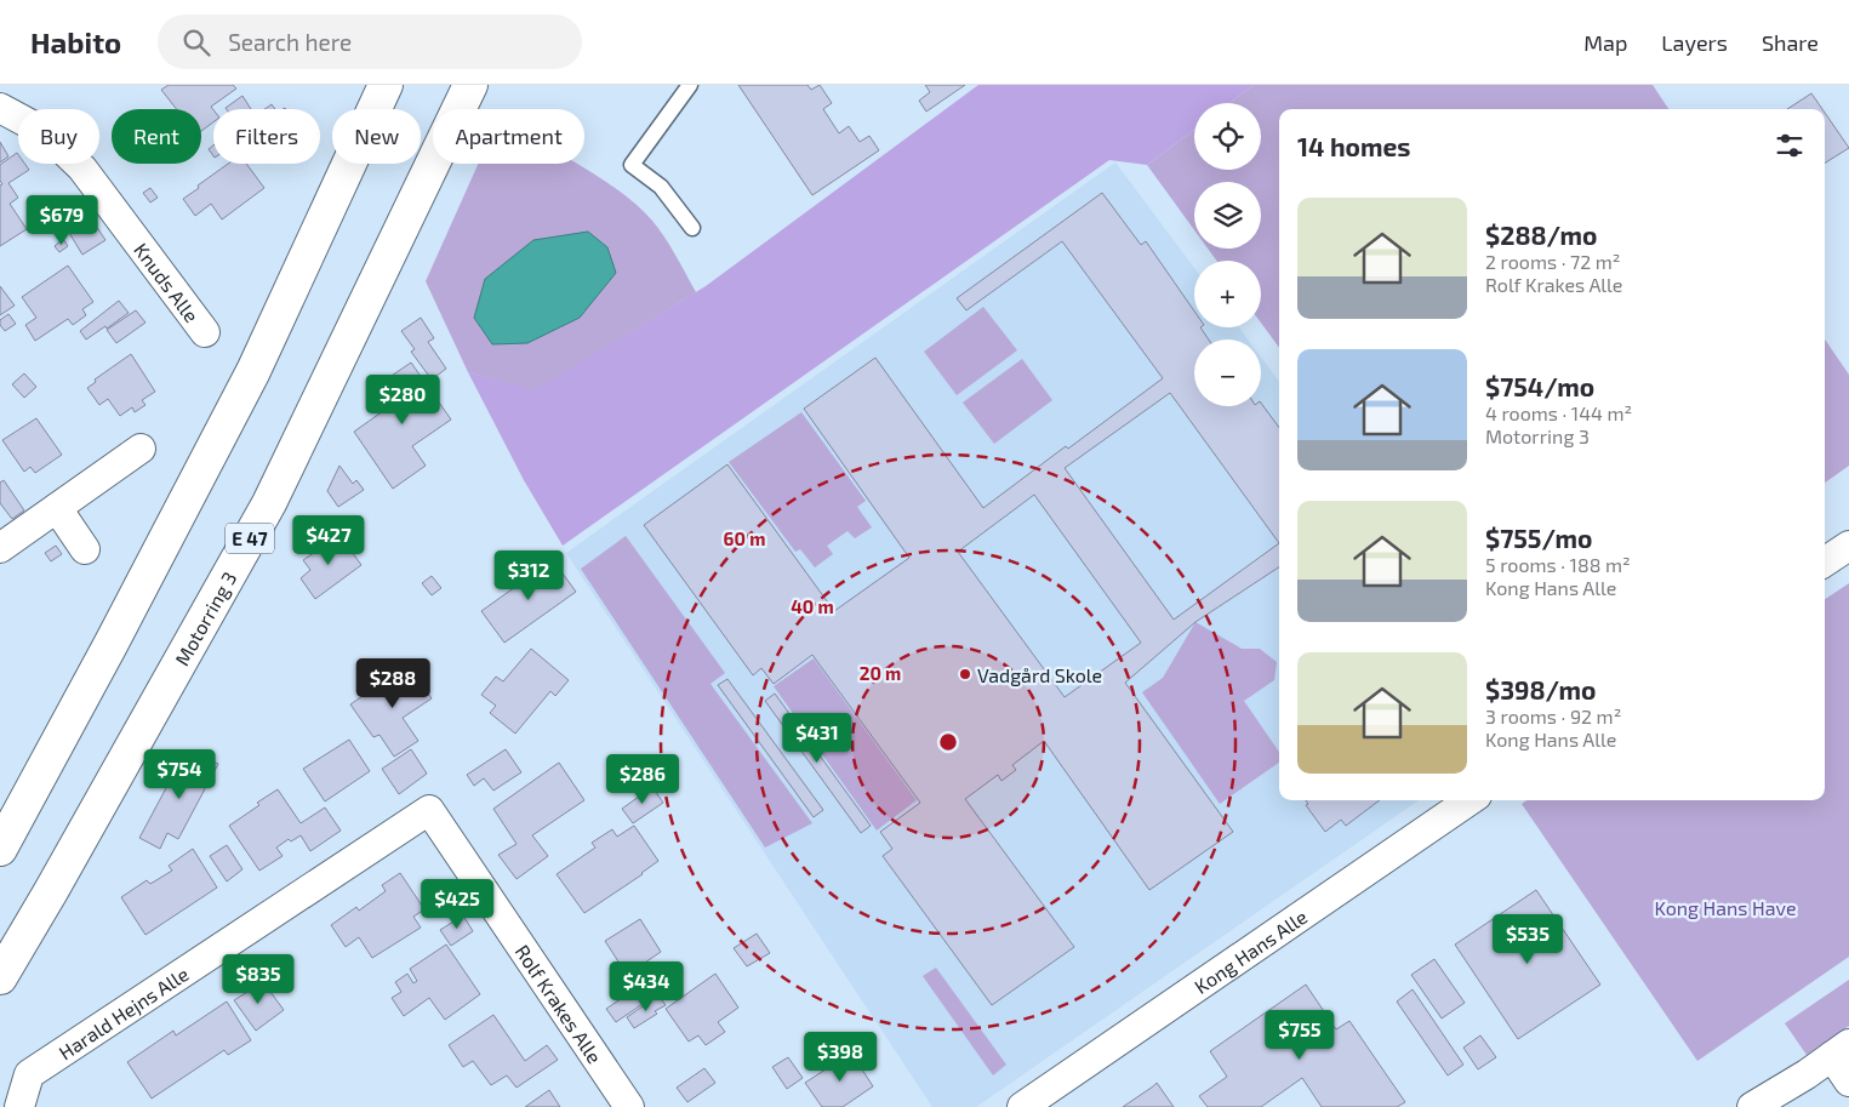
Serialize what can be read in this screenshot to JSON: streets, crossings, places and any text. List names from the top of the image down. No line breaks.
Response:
{"streets":{"highway":["E 47","Motorring 3"],"street":["Knuds Alle","Kong Hans Alle","Rolf Krakes Alle","Harald Hejns Alle"]},"crossings":[["Rolf Krakes Alle","Harald Hejns Alle"]],"parks":["Kong Hans Have"],"places":["Vadgård Skole"],"page":{"header":"Habito","search":"Search here","nav":["Map","Layers","Share"],"map_buttons":["+","−"],"chip":["Buy","Rent","Filters","New","Apartment"],"heading":"14 homes","list":[{"name":"$288/mo","note":"2 rooms · 72 m² · Rolf Krakes Alle"},{"name":"$754/mo","note":"4 rooms · 144 m² · Motorring 3"},{"name":"$755/mo","note":"5 rooms · 188 m² · Kong Hans Alle"},{"name":"$398/mo","note":"3 rooms · 92 m² · Kong Hans Alle"}],"price":["$679","$280","$427","$312","$288","$431","$754","$286","$425","$535","$835","$434","$755","$398"]},"rings":["60 m","40 m","20 m"]}
